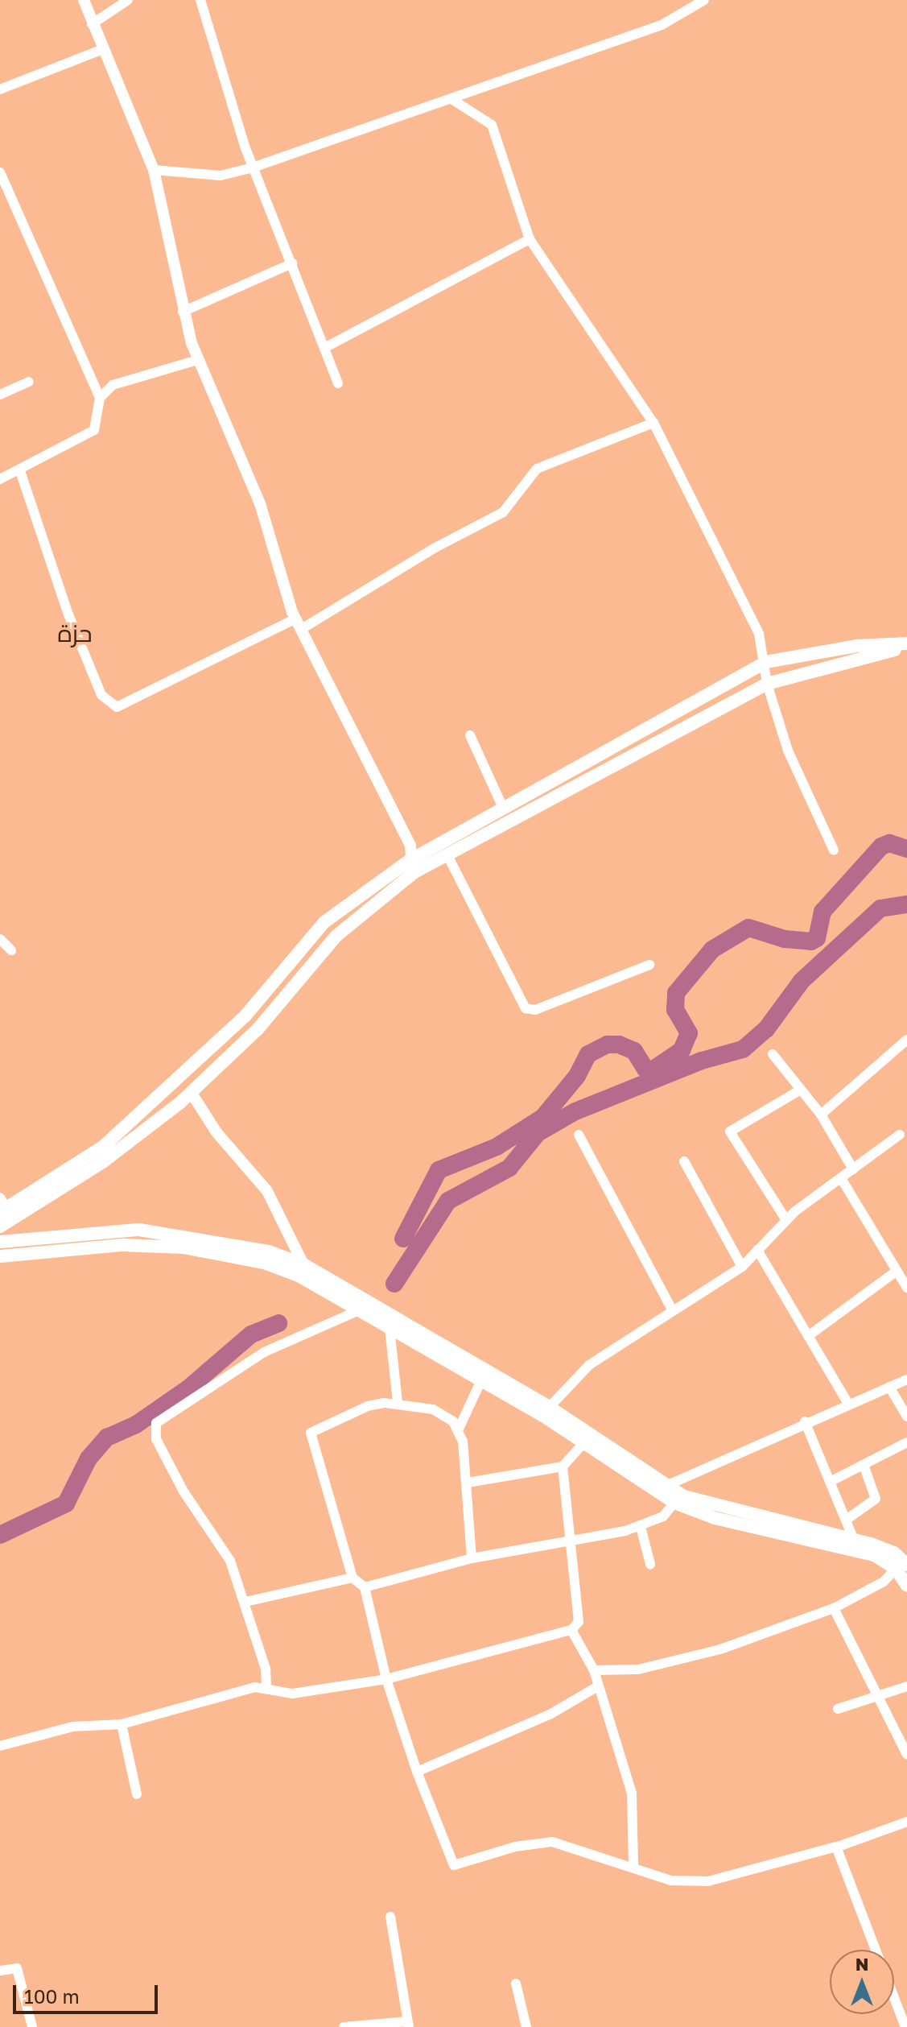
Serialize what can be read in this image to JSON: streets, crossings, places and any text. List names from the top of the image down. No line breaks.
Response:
{"districts":["حزة"],"scale_bar":"100 m","north":"top"}
